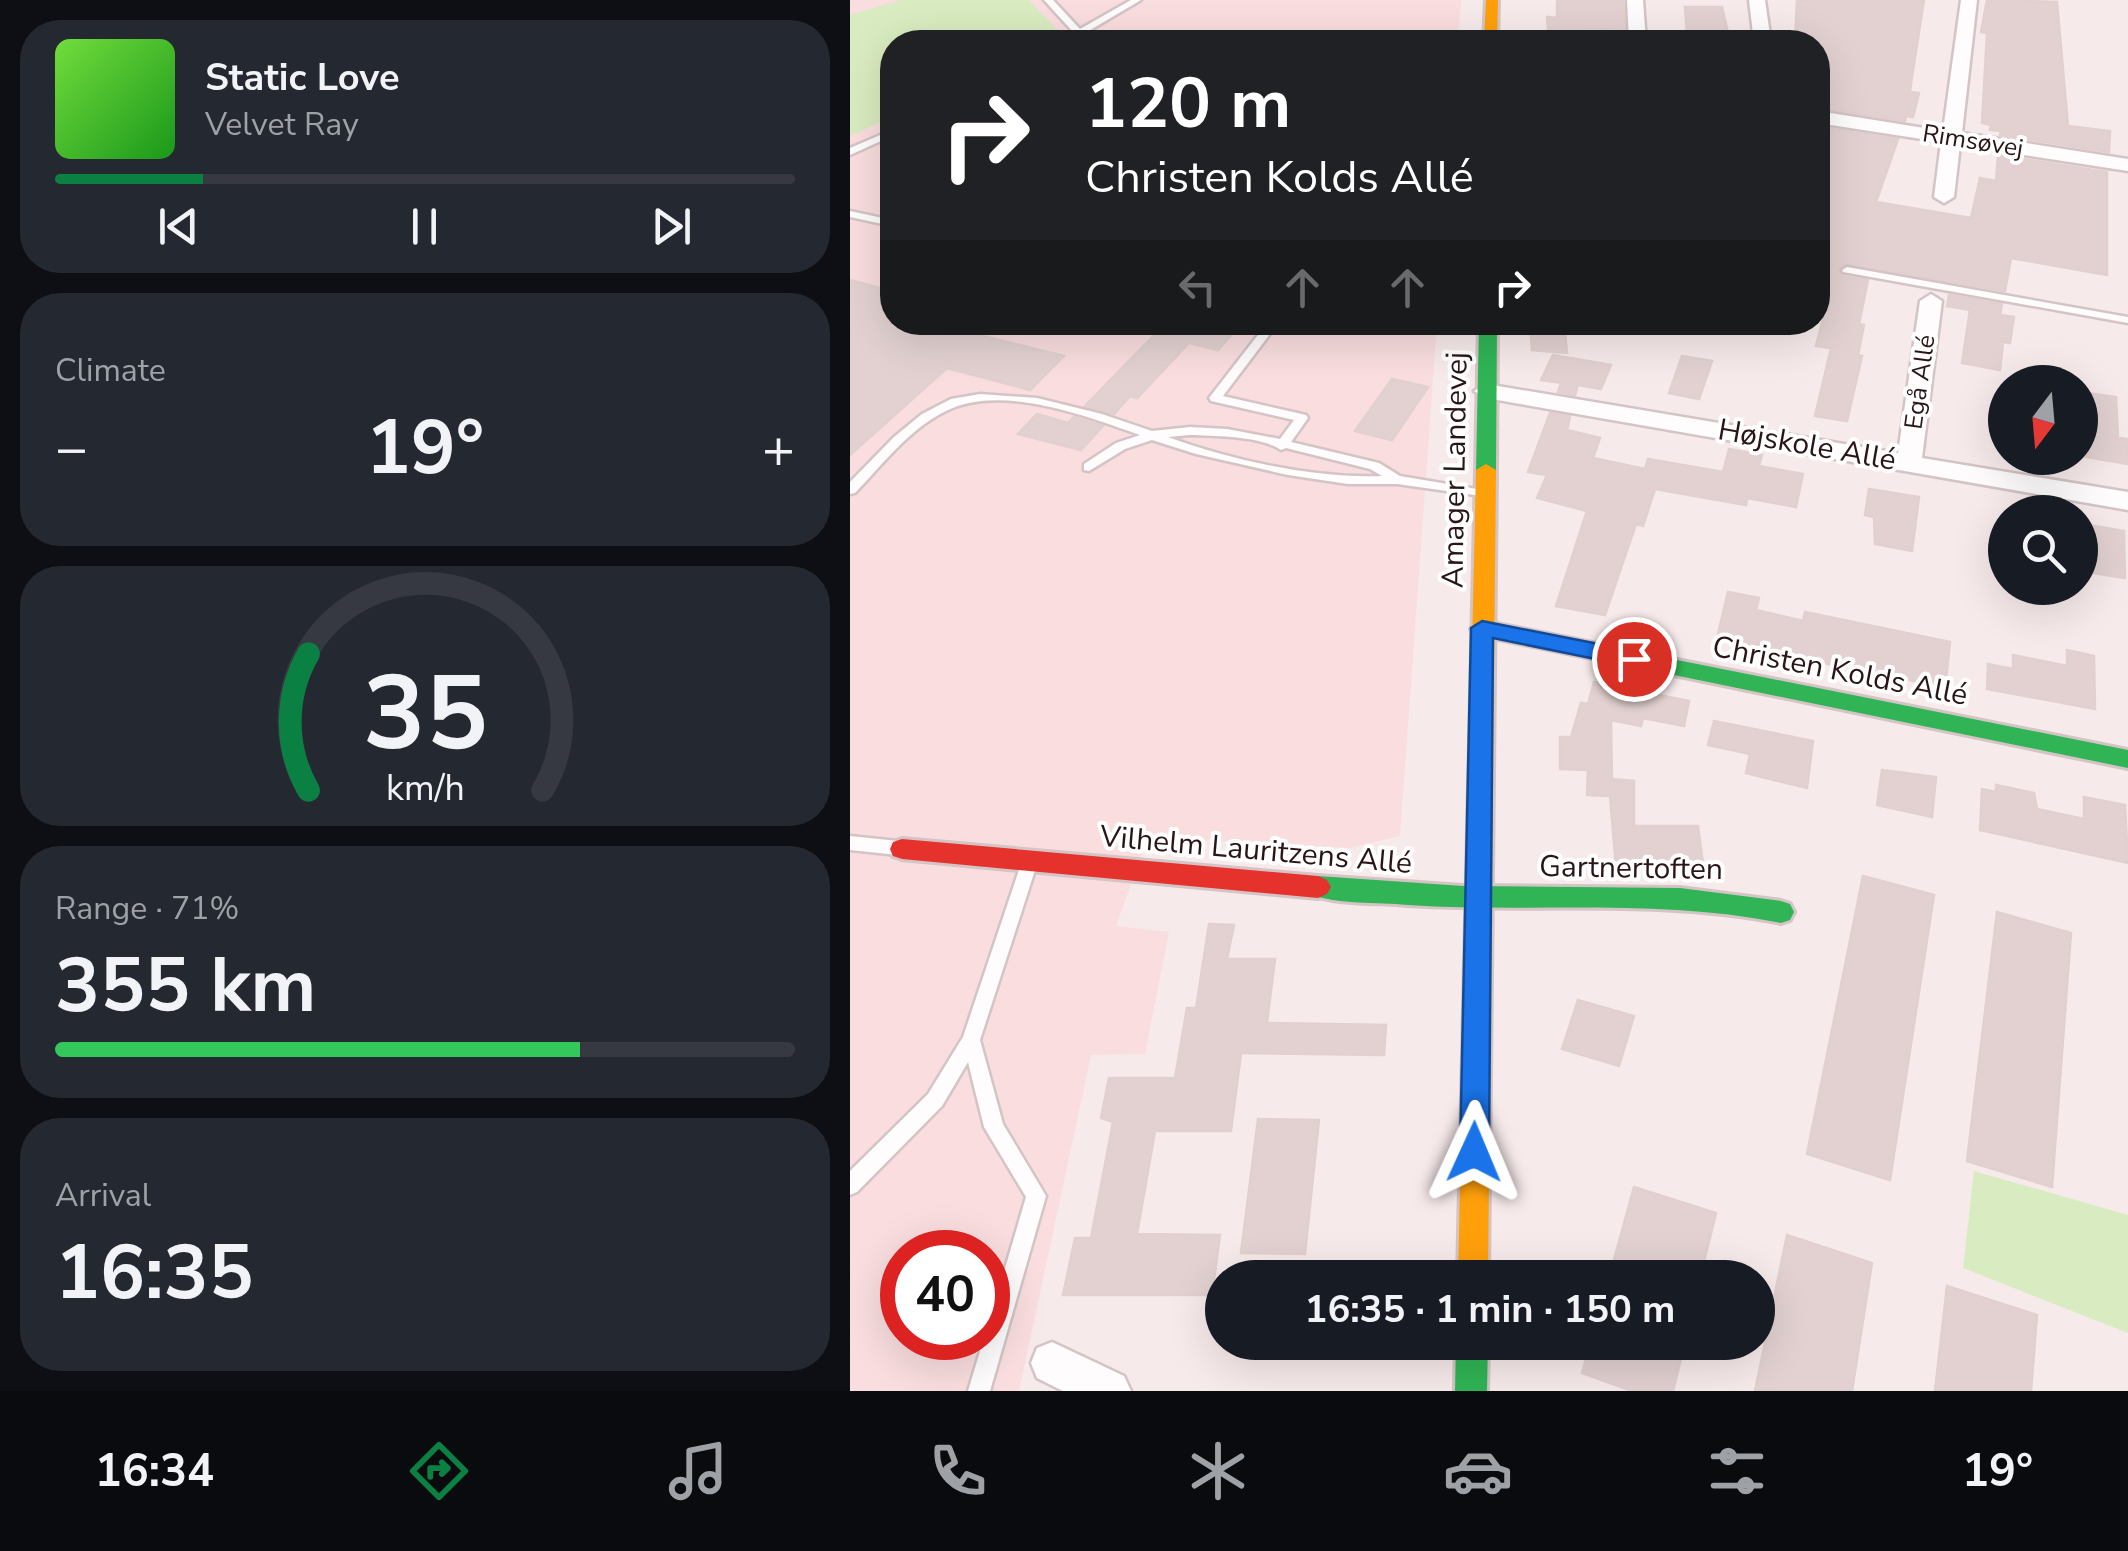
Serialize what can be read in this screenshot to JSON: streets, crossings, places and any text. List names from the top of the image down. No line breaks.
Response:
{"streets":{"street":["Rimsøvej","Egå Allé","Højskole Allé","Amager Landevej","Christen Kolds Allé","Vilhelm Lauritzens Allé","Gartnertoften"]},"crossings":[["Egå Allé","Højskole Allé"],["Højskole Allé","Amager Landevej"],["Amager Landevej","Christen Kolds Allé"],["Amager Landevej","Vilhelm Lauritzens Allé"],["Amager Landevej","Gartnertoften"],["Vilhelm Lauritzens Allé","Gartnertoften"]],"north":"bottom","page":{"turn":["120 m","Christen Kolds Allé"],"song":["Static Love","Velvet Ray"],"tile":["Climate",["Range · 71%","355 km"],["Arrival","16:35"]],"heat":["−","19°","+"],"limit":"40","trip":"16:35 · 1 min · 150 m","tabs":["16:34","19°"],"gauge":["35","km/h"]}}
